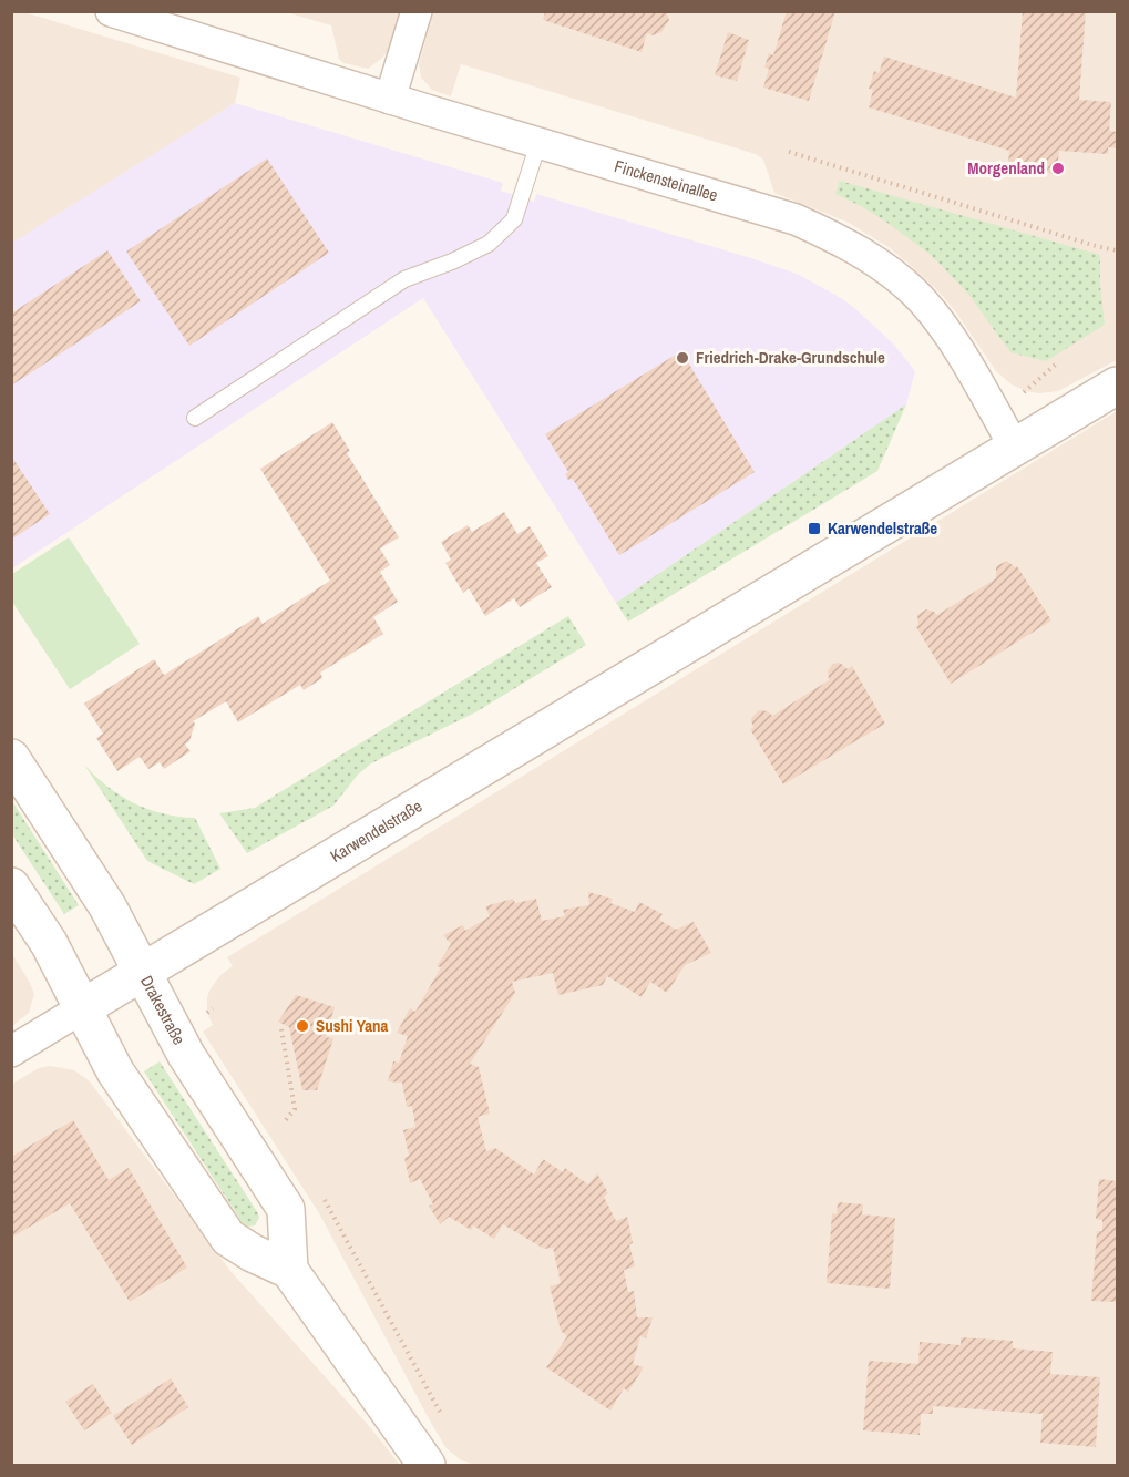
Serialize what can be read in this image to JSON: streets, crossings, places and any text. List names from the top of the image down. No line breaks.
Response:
{"streets":{"main road":["Karwendelstraße","Drakestraße"],"street":["Finckensteinallee"]},"crossings":[["Finckensteinallee","Karwendelstraße"],["Karwendelstraße","Drakestraße"]],"places":{"other":["Morgenland","Friedrich-Drake-Grundschule","Sushi Yana"],"transit":["Karwendelstraße"]}}
